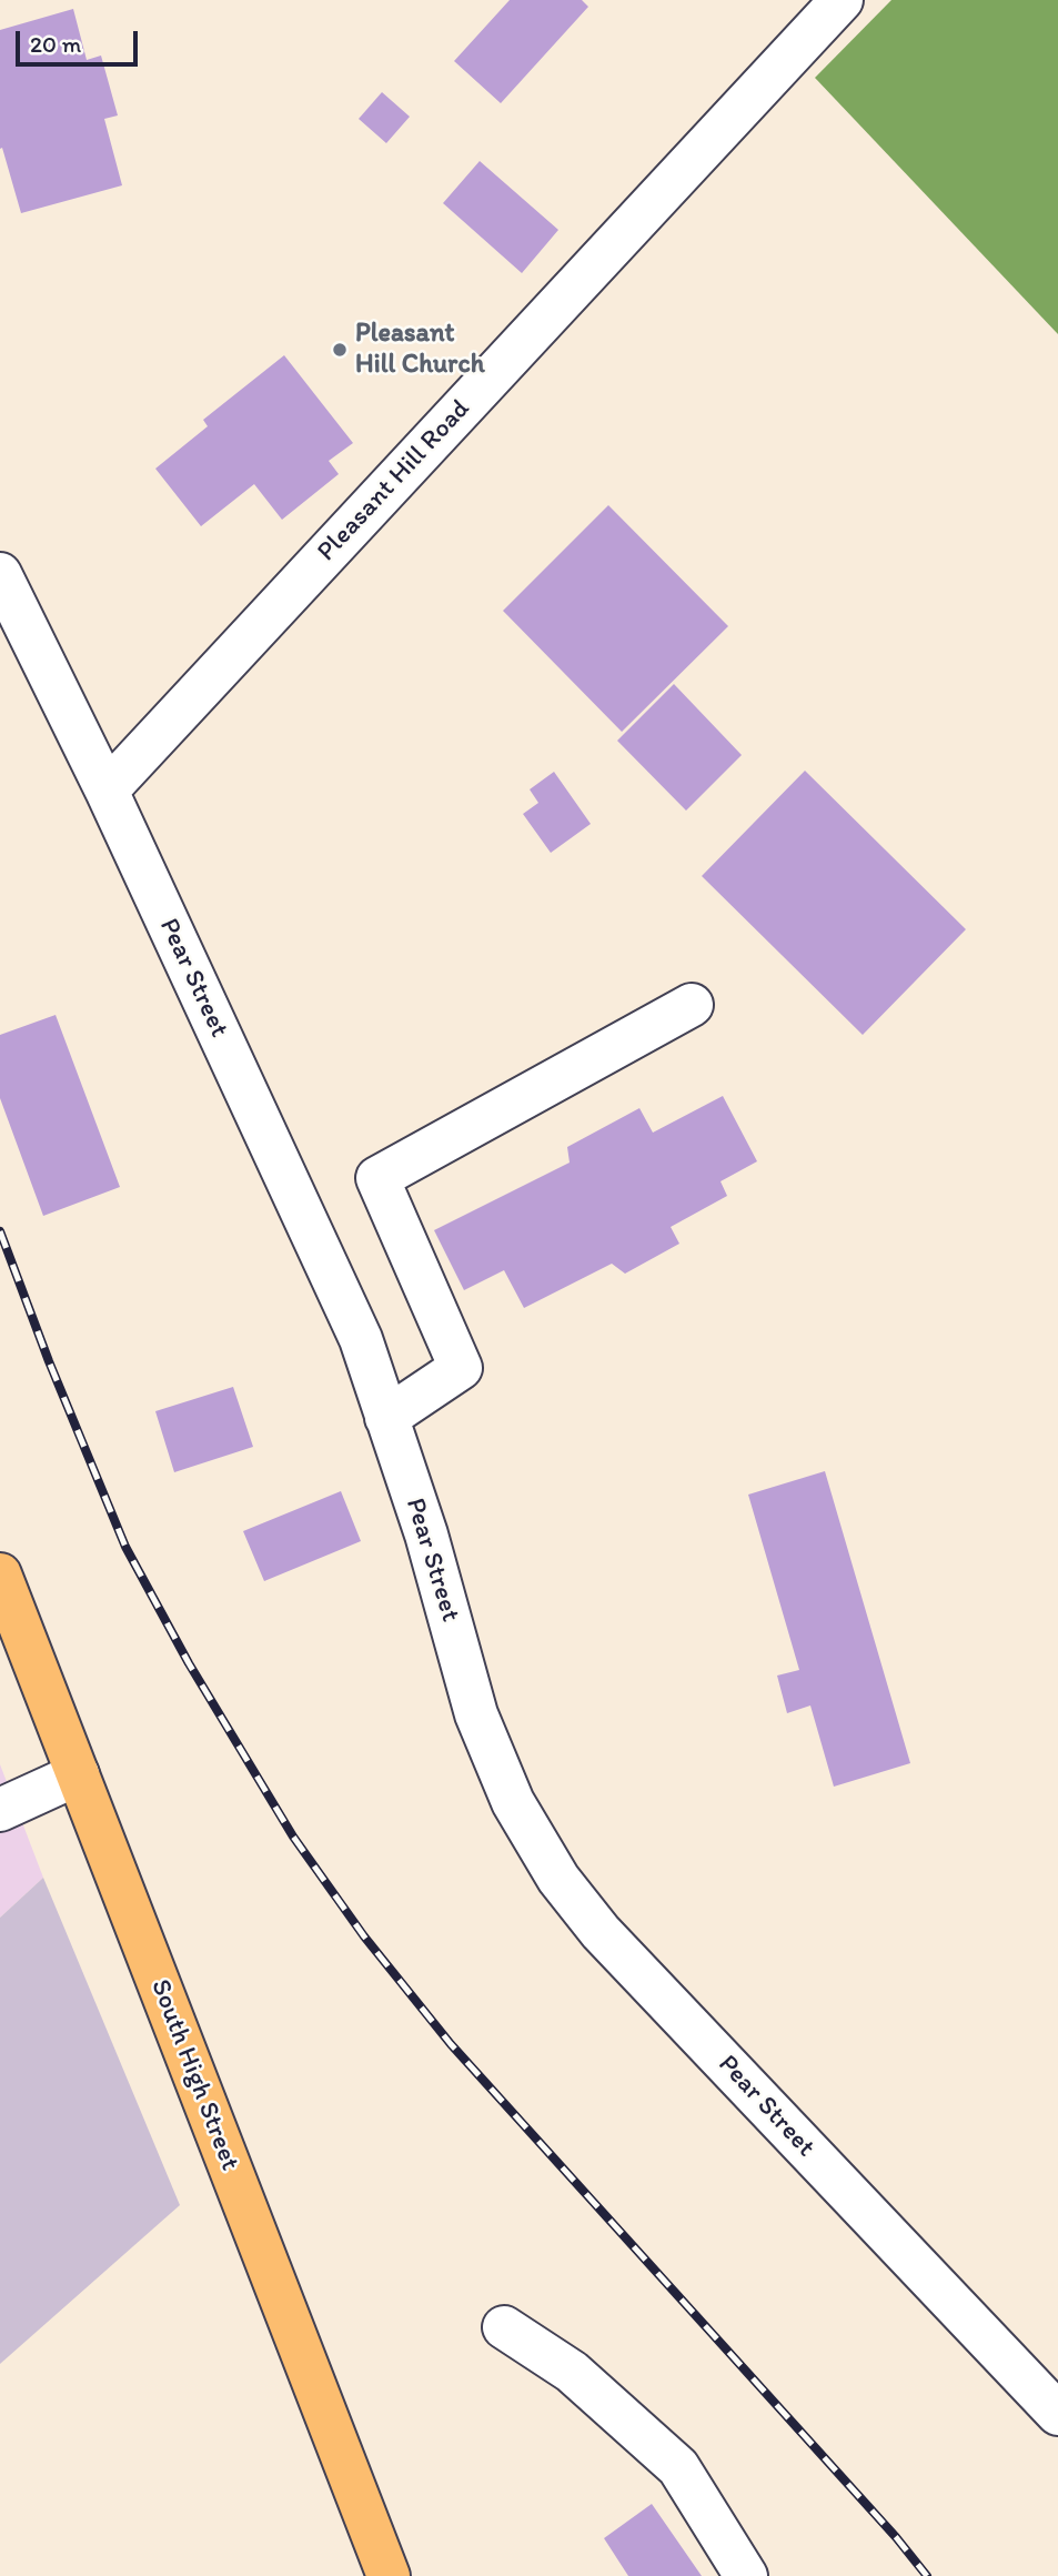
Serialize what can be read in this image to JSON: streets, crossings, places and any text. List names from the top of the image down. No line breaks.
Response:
{"streets":{"main road":["South High Street"],"street":["Pleasant Hill Road","Pear Street"]},"crossings":[["Pleasant Hill Road","Pear Street"]],"places":["Pleasant Hill Church"],"scale_bar":"20 m"}
